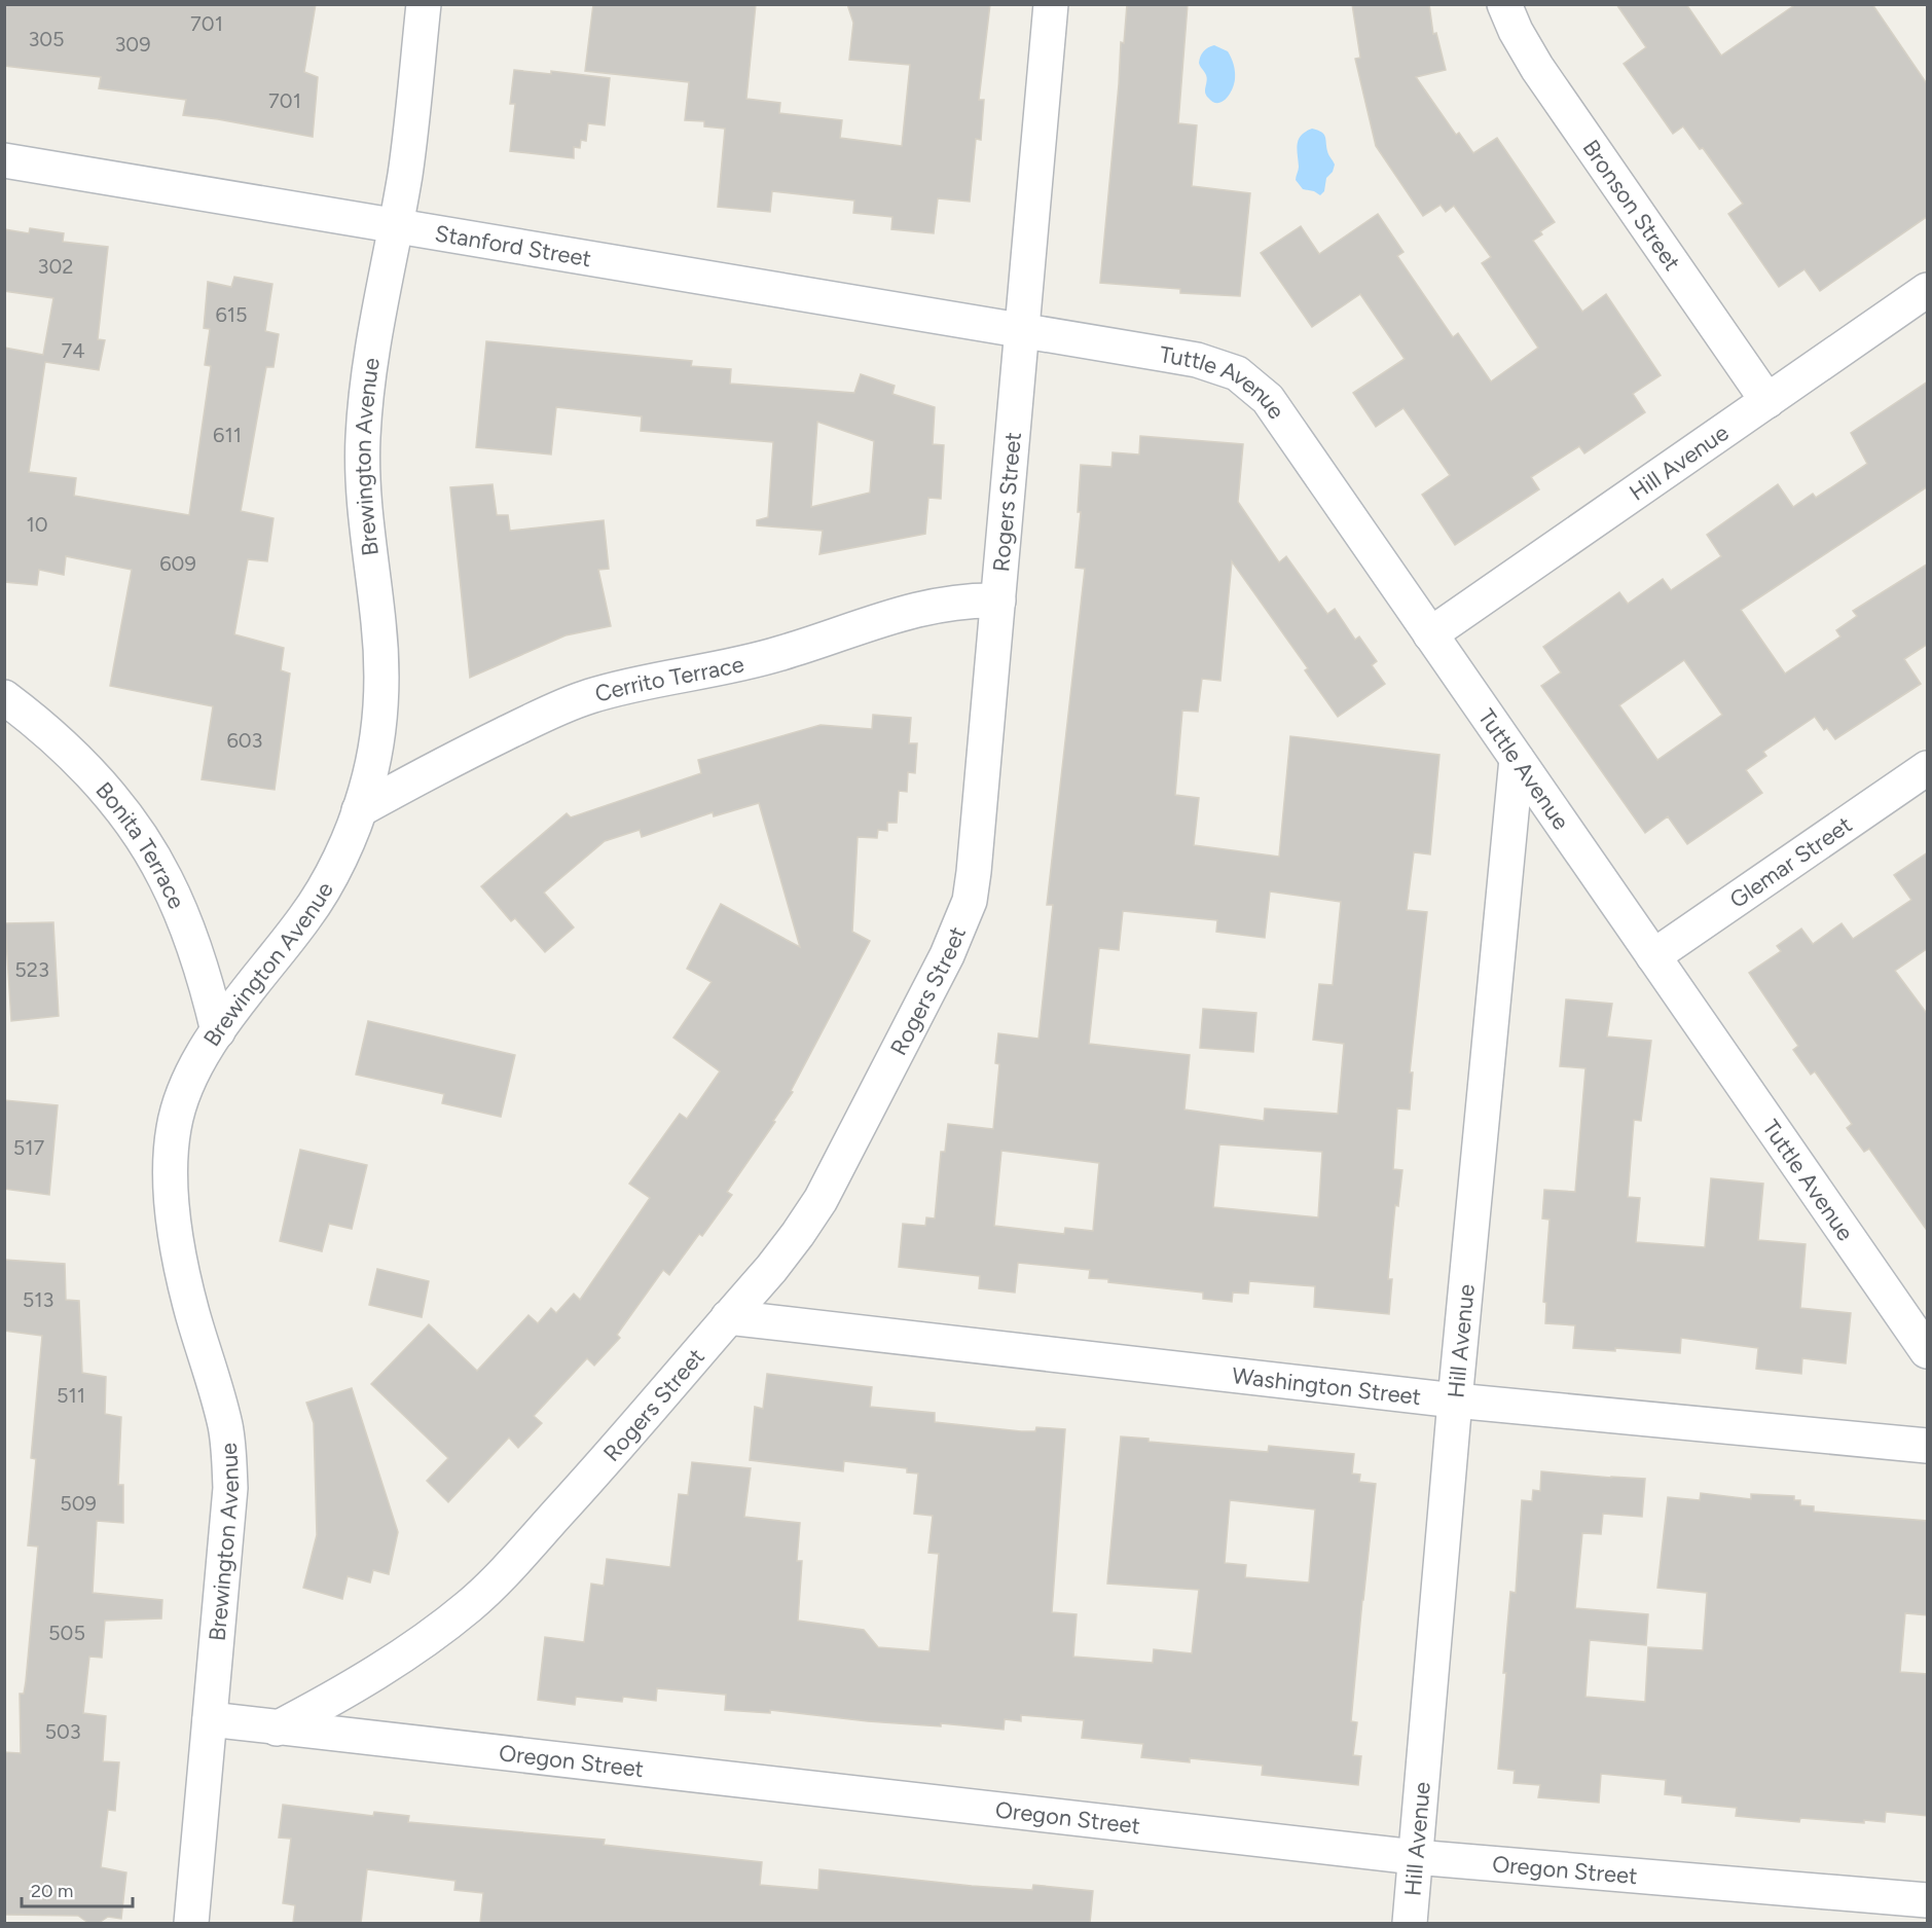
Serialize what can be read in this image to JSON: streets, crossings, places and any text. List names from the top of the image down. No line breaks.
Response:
{"streets":{"street":["Bronson Street","Stanford Street","Tuttle Avenue","Brewington Avenue","Hill Avenue","Rogers Street","Cerrito Terrace","Bonita Terrace","Glemar Street","Washington Street","Oregon Street"]},"crossings":[["Bronson Street","Hill Avenue"],["Stanford Street","Tuttle Avenue"],["Stanford Street","Brewington Avenue"],["Stanford Street","Rogers Street"],["Tuttle Avenue","Hill Avenue"],["Tuttle Avenue","Rogers Street"],["Tuttle Avenue","Glemar Street"],["Brewington Avenue","Cerrito Terrace"],["Brewington Avenue","Bonita Terrace"],["Brewington Avenue","Oregon Street"],["Hill Avenue","Washington Street"],["Hill Avenue","Oregon Street"],["Rogers Street","Cerrito Terrace"],["Rogers Street","Washington Street"],["Rogers Street","Oregon Street"]],"house_numbers":["701","305","309","701","302","615","74","611","10","609","603","523","517","513","511","509","505","503"],"scale_bar":"20 m"}
